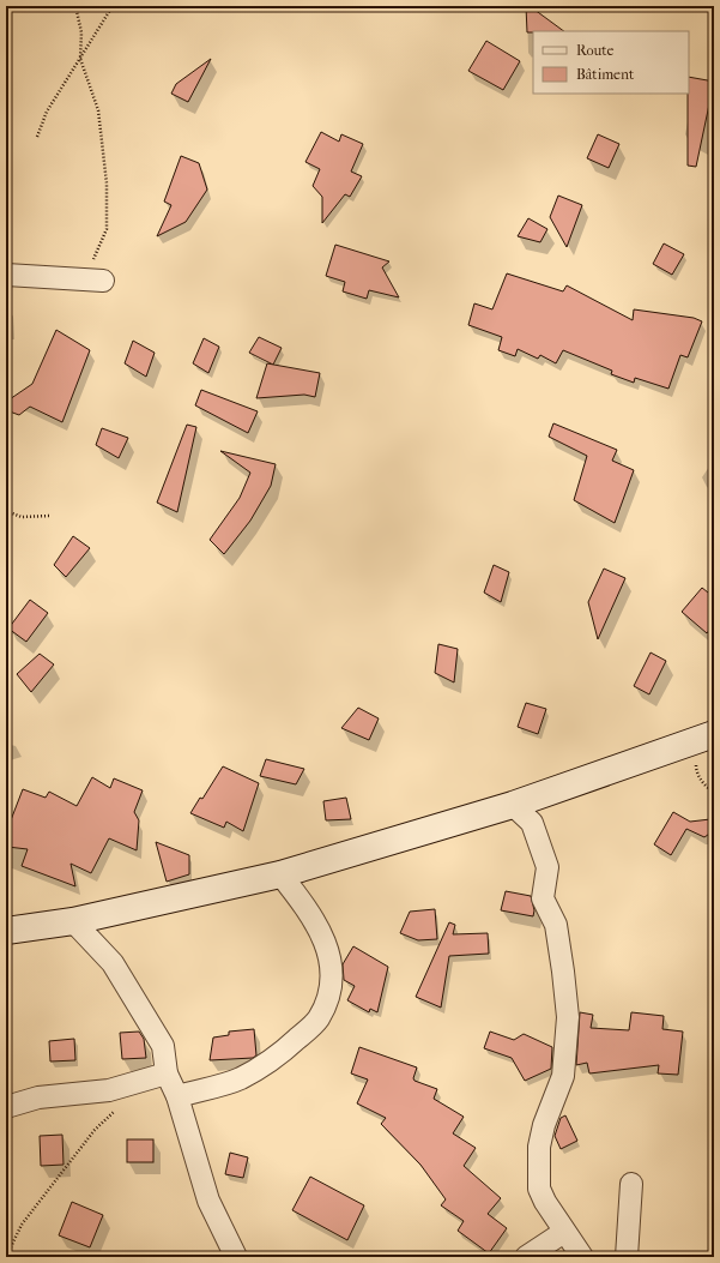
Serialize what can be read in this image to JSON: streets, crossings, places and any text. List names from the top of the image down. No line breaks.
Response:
{"legend":["Route","Bâtiment"]}
